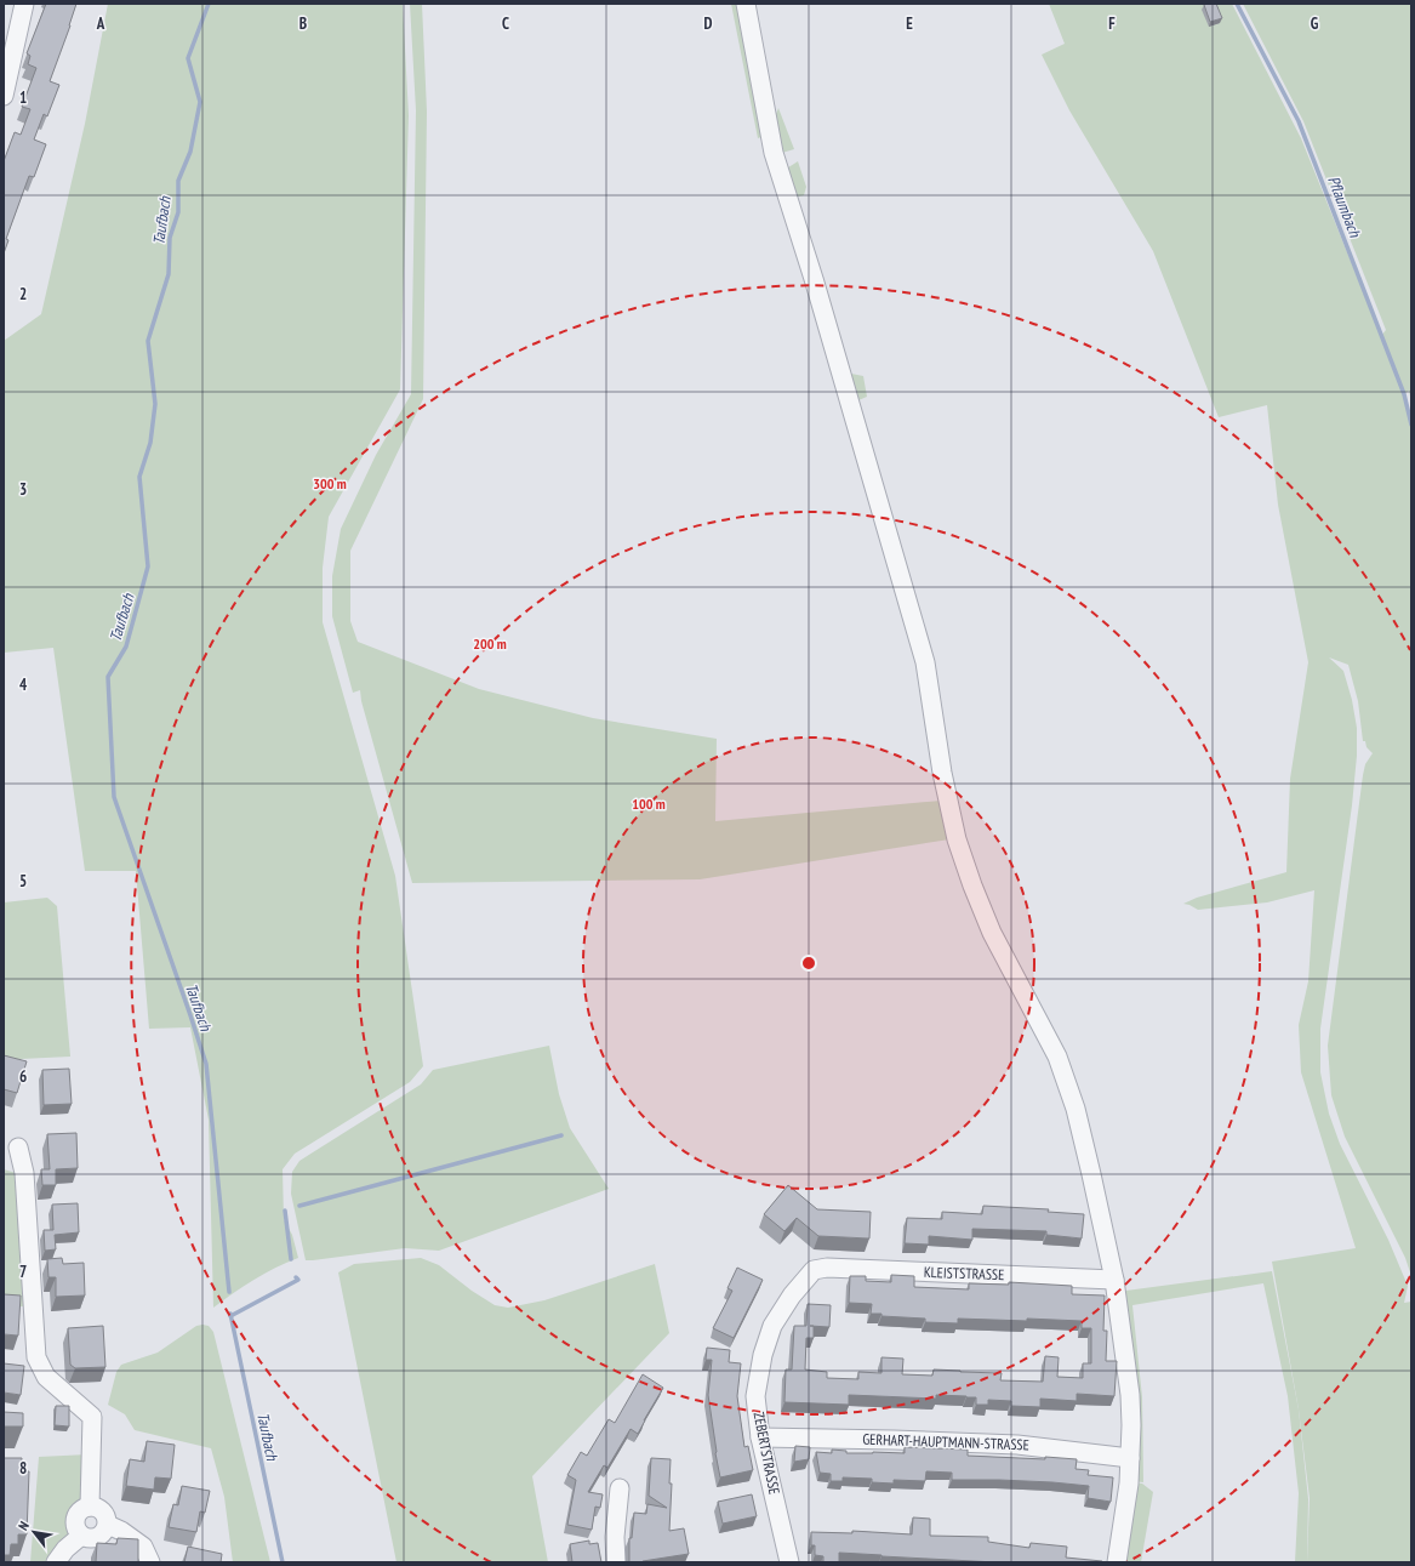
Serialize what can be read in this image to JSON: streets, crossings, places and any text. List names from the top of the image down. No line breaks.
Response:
{"streets":{"street":["KLEISTSTRASSE","GERHART-HAUPTMANN-STRASSE","ZEBERTSTRASSE"]},"crossings":[["KLEISTSTRASSE","ZEBERTSTRASSE"],["GERHART-HAUPTMANN-STRASSE","ZEBERTSTRASSE"]],"water":["Pflaumbach","Taufbach"],"north":"top left","grid":{"columns":["A","B","C","D","E","F","G"],"rows":["1","2","3","4","5","6","7","8"]},"rings":["300 m","200 m","100 m"]}
